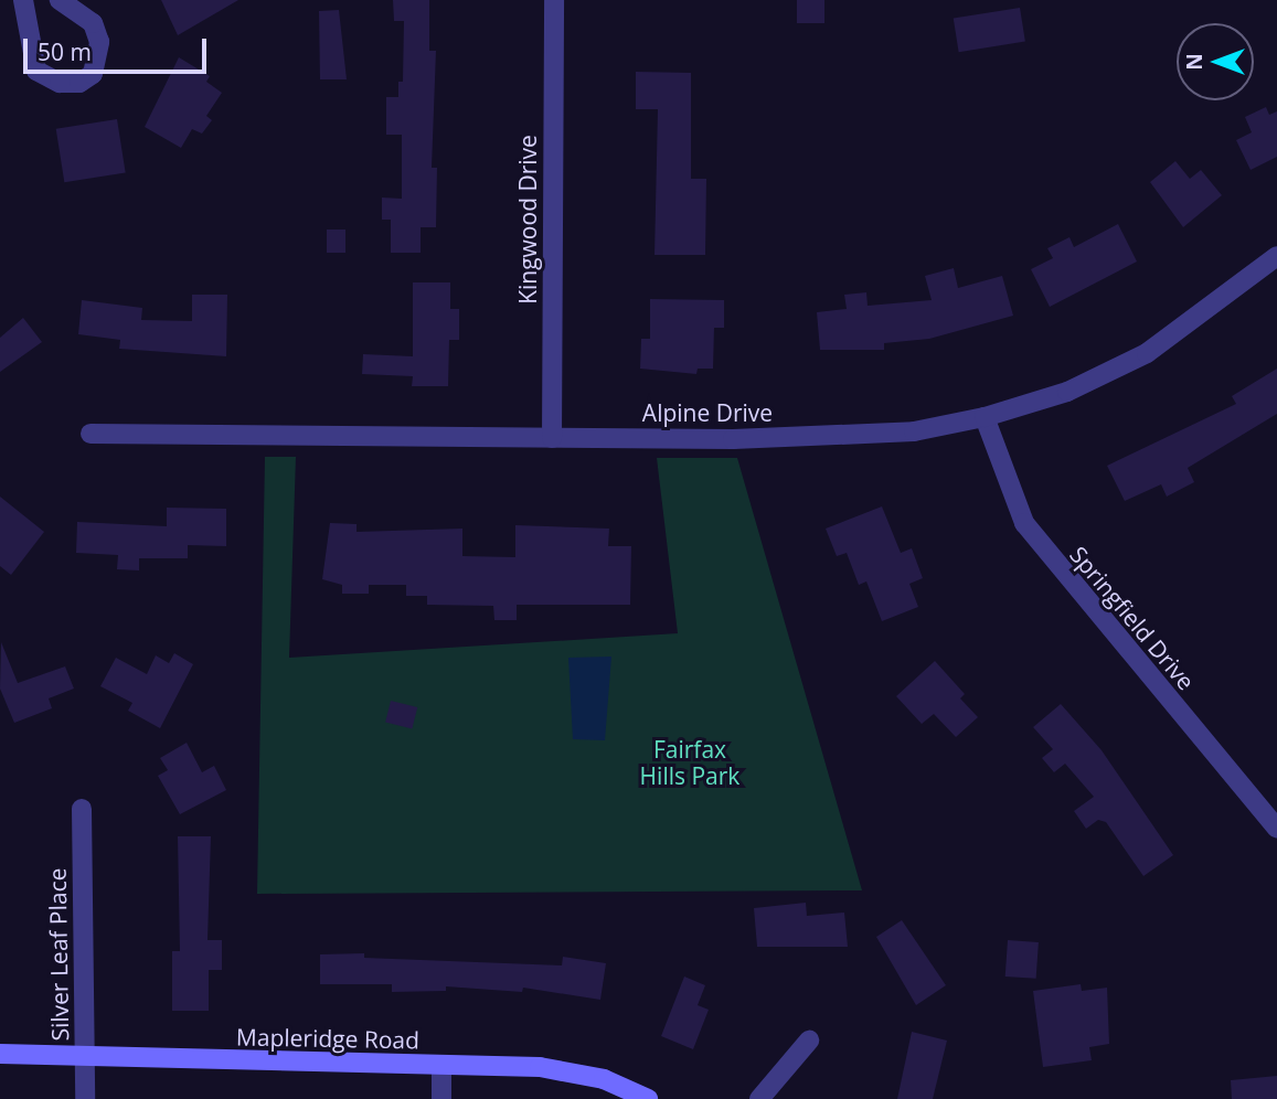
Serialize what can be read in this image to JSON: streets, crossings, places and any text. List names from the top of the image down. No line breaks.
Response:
{"streets":{"street":["Kingwood Drive","Alpine Drive","Springfield Drive","Silver Leaf Place","Mapleridge Road"]},"crossings":[["Kingwood Drive","Alpine Drive"],["Alpine Drive","Springfield Drive"],["Silver Leaf Place","Mapleridge Road"]],"parks":["Fairfax Hills Park"],"scale_bar":"50 m","north":"left"}
